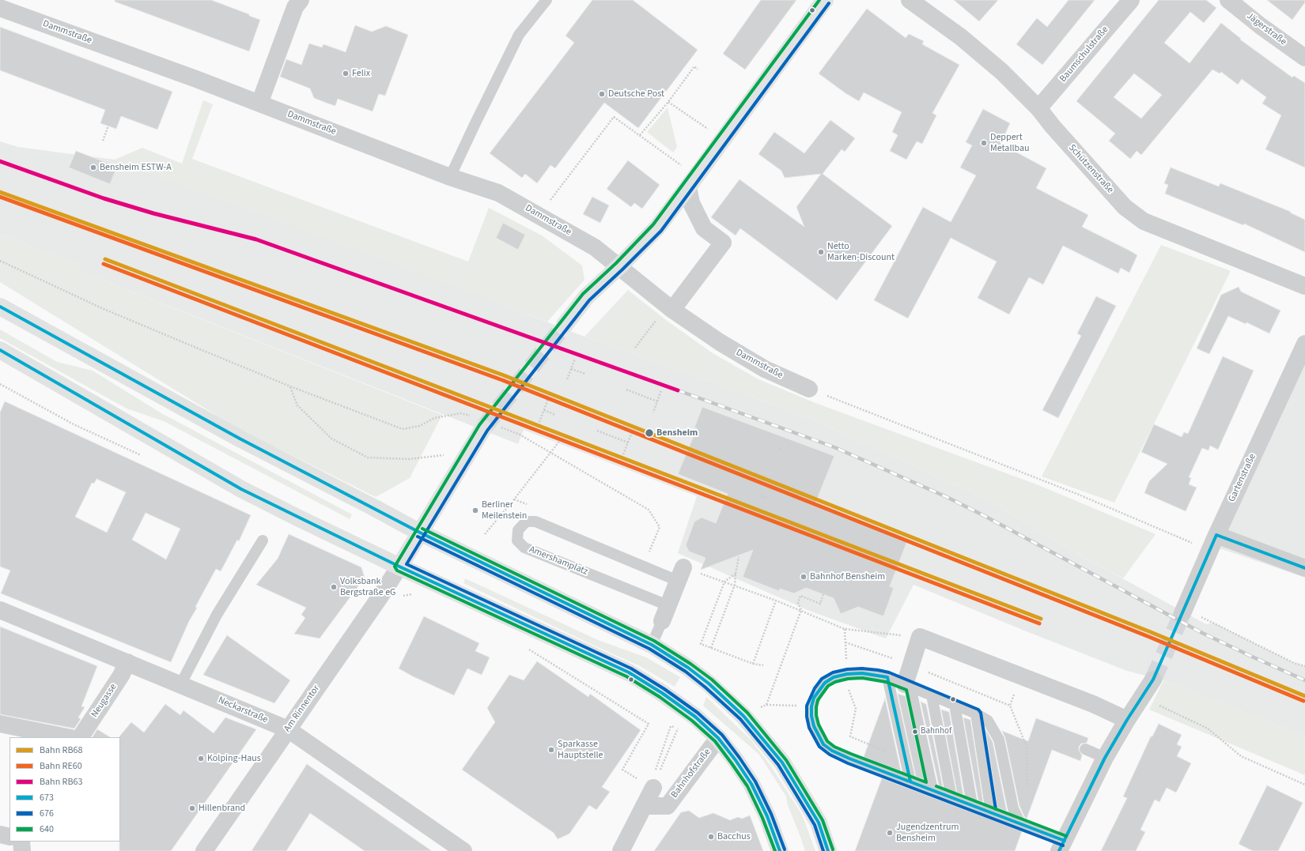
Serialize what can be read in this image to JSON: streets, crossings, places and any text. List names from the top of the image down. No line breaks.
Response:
{"streets":{"street":["Jägerstraße","Dammstraße","Baumschulstraße","Schützenstraße","Gartenstraße","Neugasse","Am Rinnentor","Neckarstraße","Bahnhofstraße"],"lane":["Amershamplatz"]},"crossings":[["Baumschulstraße","Schützenstraße"],["Neugasse","Neckarstraße"],["Am Rinnentor","Neckarstraße"]],"places":["Felix","Deutsche Post","Deppert Metallbau","Bensheim ESTW-A","Netto Marken-Discount","Bensheim","Berliner Meilenstein","Bahnhof Bensheim","Volksbank Bergstraße eG","Bahnhof","Sparkasse Hauptstelle","Kolping-Haus","Hillenbrand","Jugendzentrum Bensheim","Bacchus"],"lines":["transit line 640","transit line 676","rail line RB63","rail line RB68","rail line RE60","transit line 673"],"legend":["Bahn RB68","Bahn RE60","Bahn RB63","673","676","640"]}
